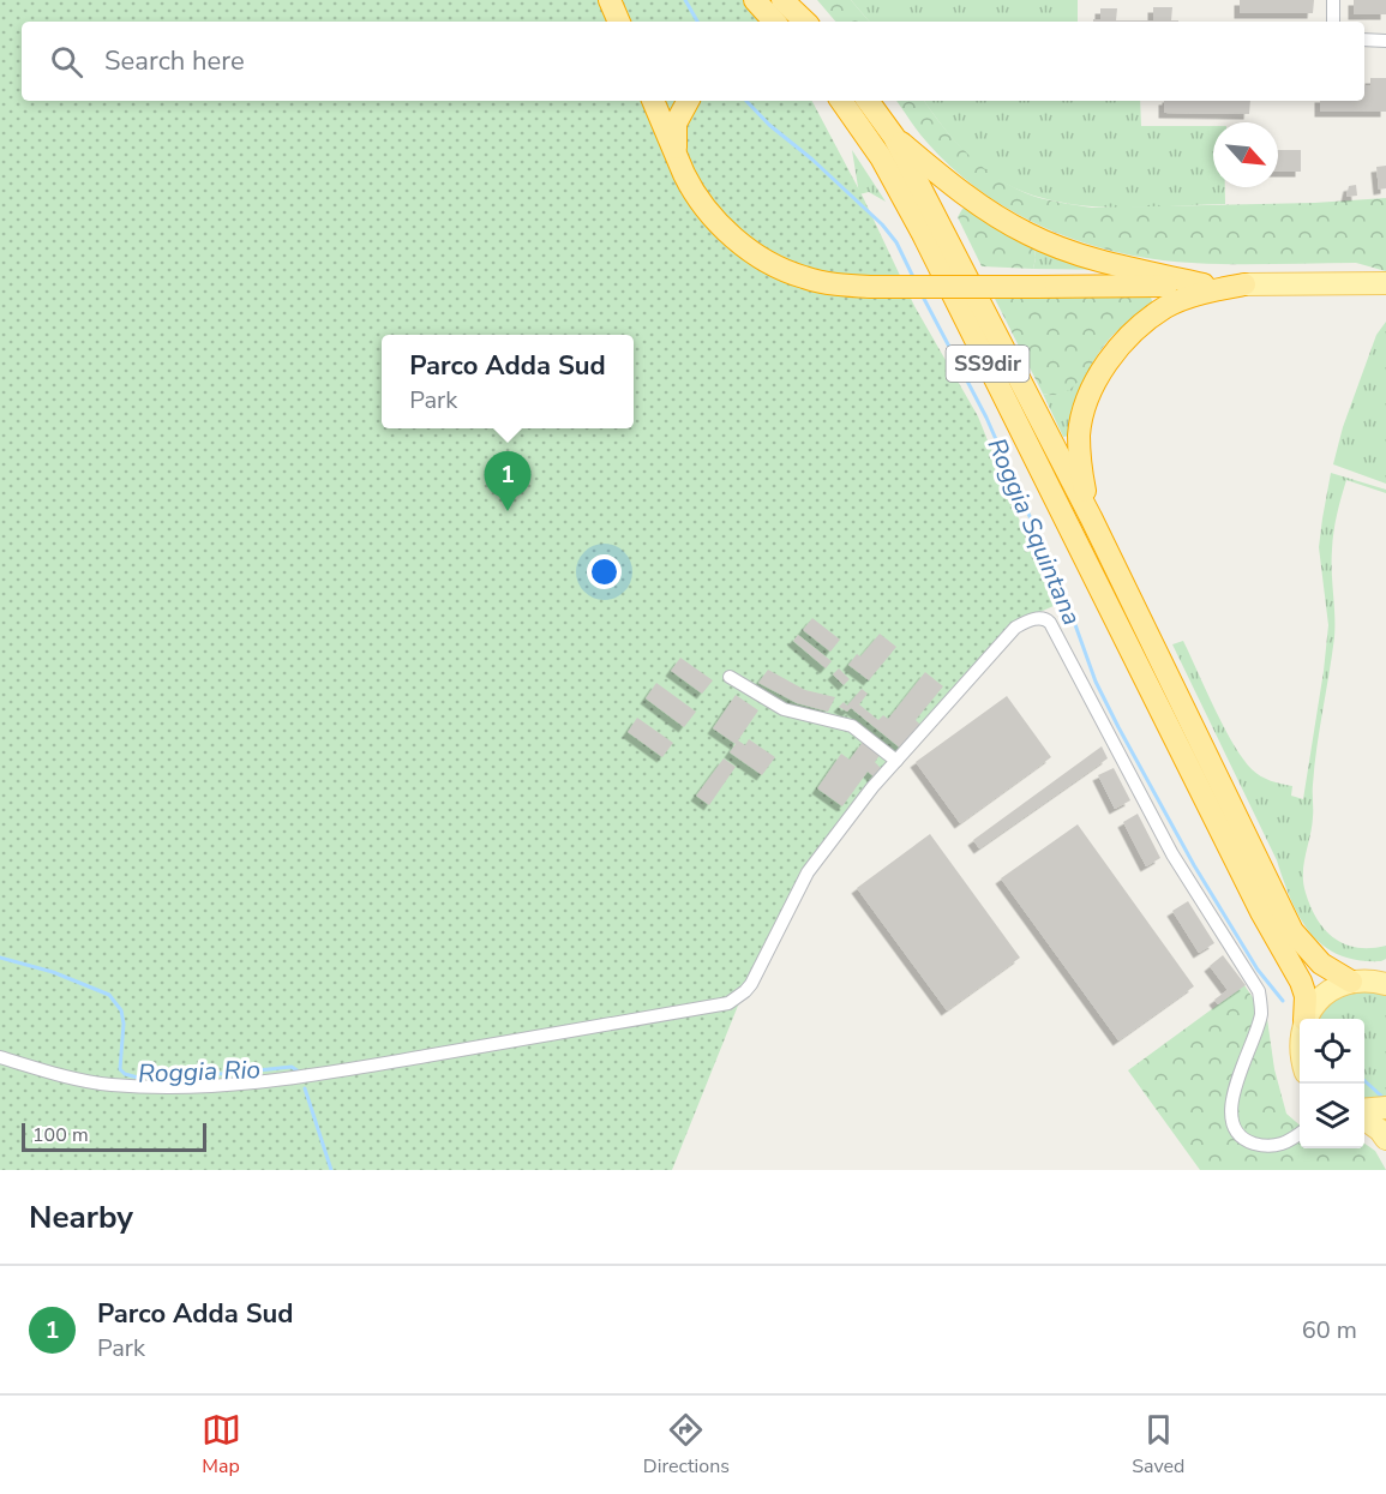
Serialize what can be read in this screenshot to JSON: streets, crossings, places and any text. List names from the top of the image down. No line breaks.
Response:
{"streets":{"highway":["SS9dir"]},"water":["Roggia Squintana","Roggia Rio"],"scale_bar":"100 m","north":"bottom right","page":{"search":"Search here","popup":["Parco Adda Sud","Park"],"pins":"1","scale":"100 m","heading":"Nearby","list":[{"mark":"1","name":"Parco Adda Sud","note":"Park","value":"60 m"}],"nav":["Map","Directions","Saved"]}}
